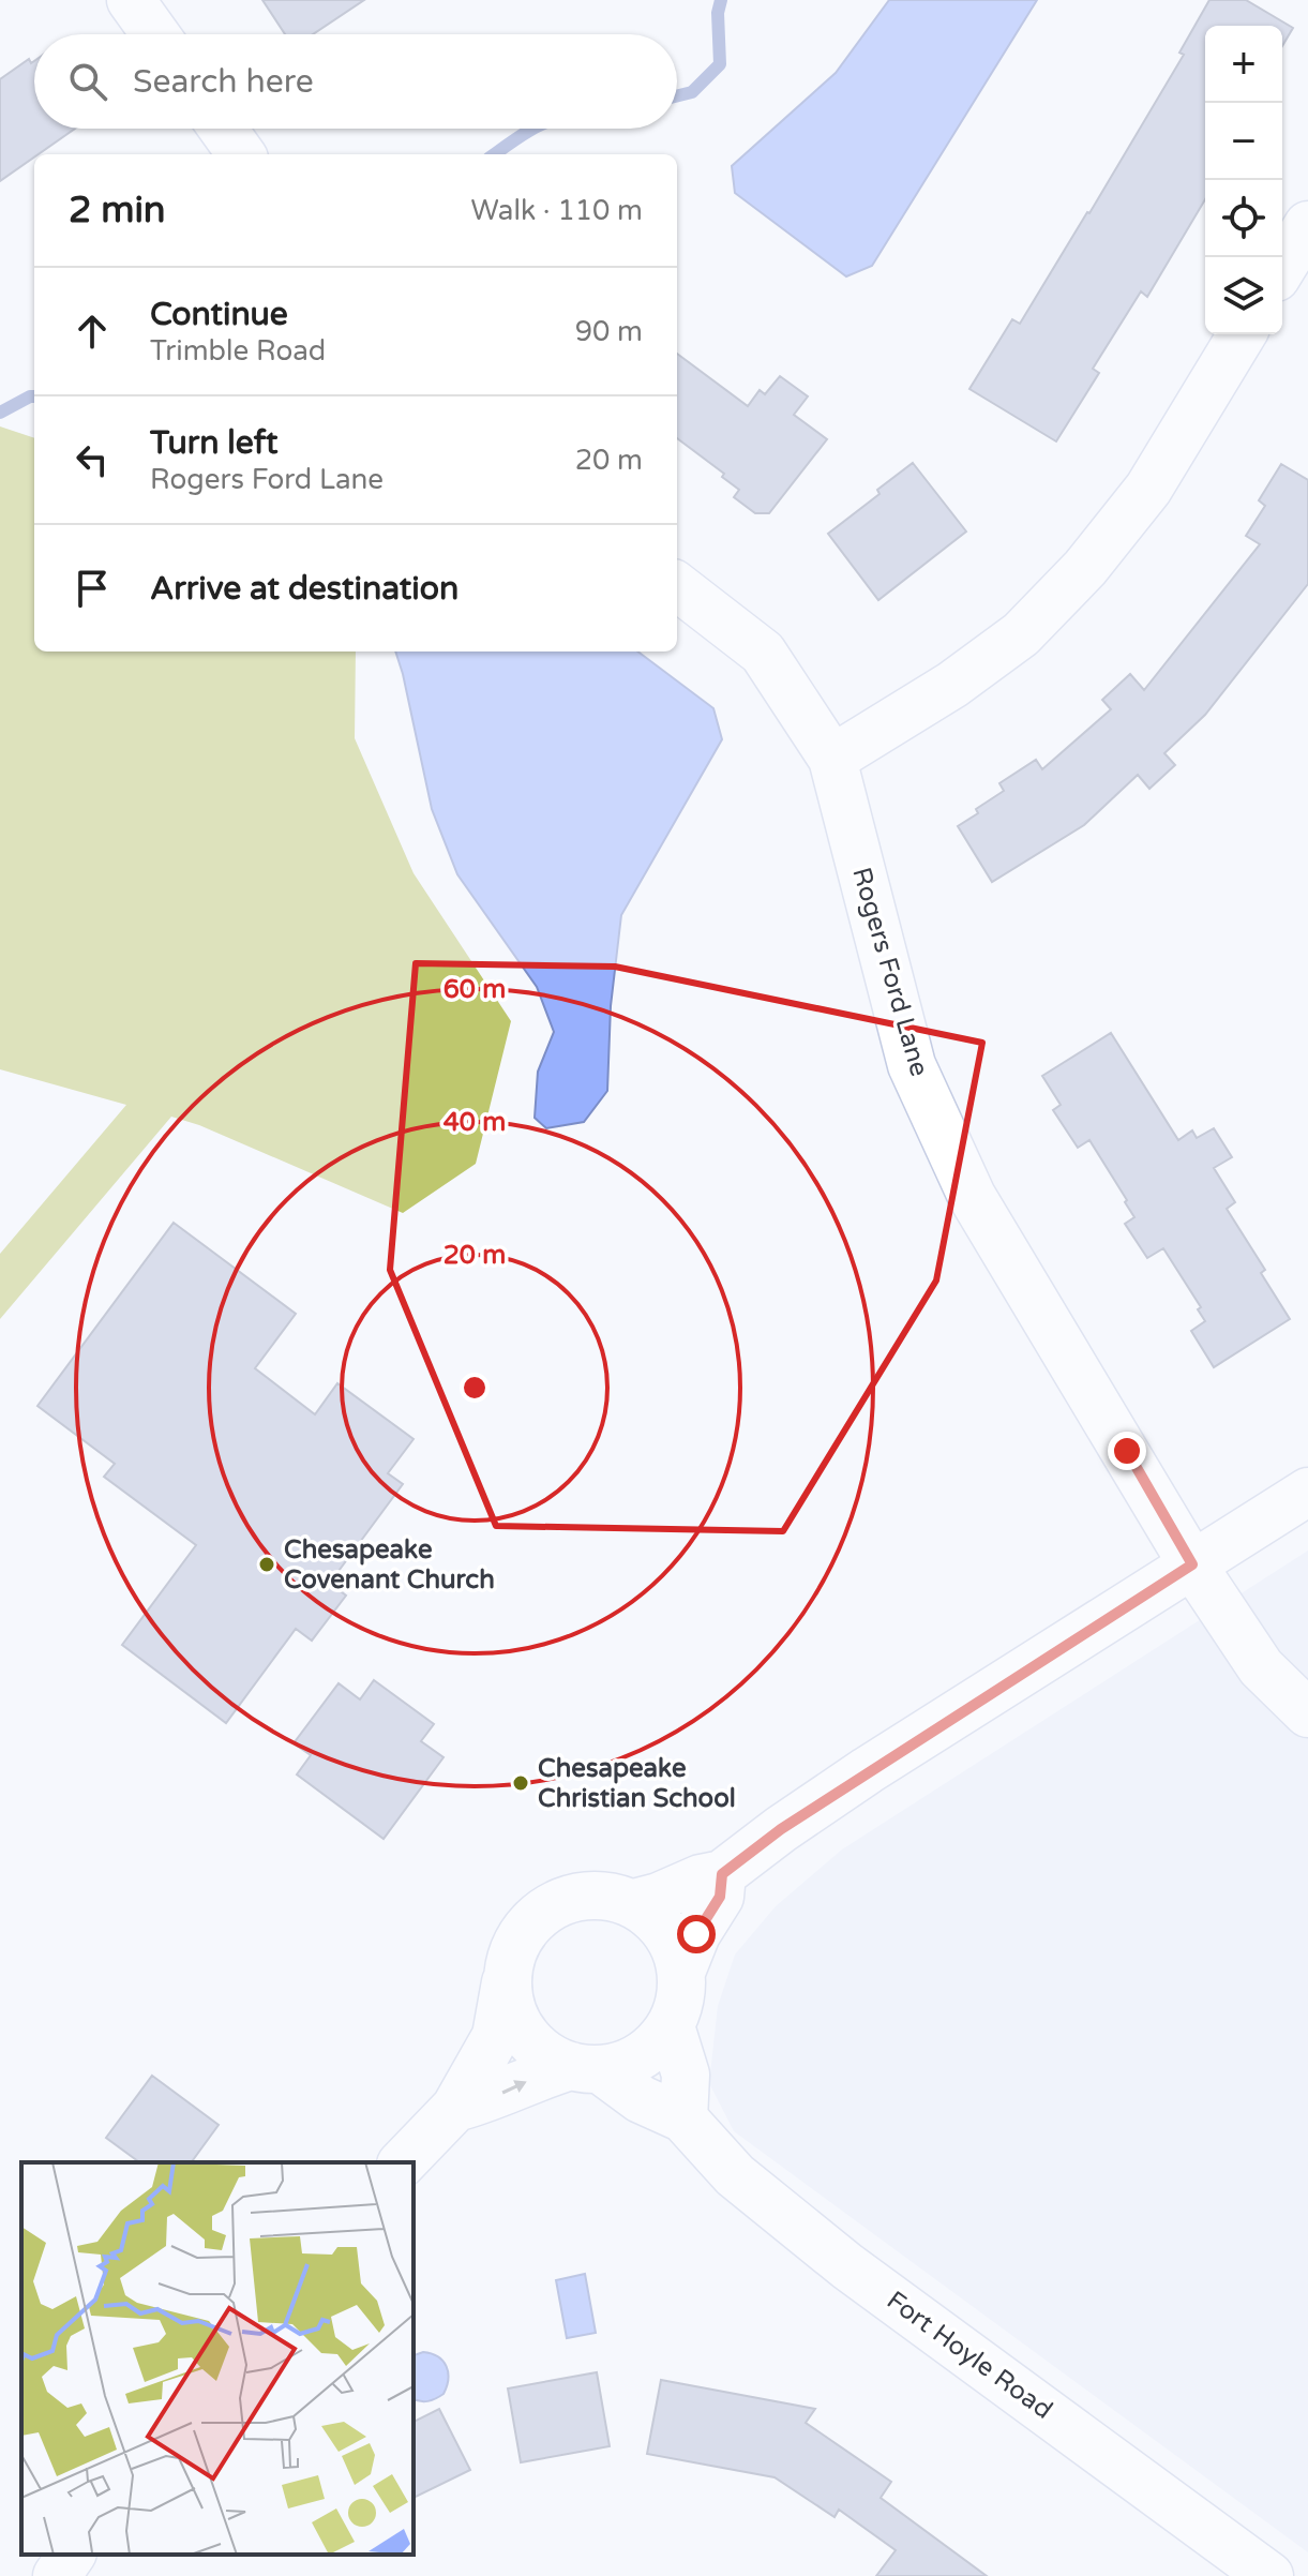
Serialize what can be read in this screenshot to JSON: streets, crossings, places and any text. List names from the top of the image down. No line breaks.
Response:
{"streets":{"street":["Rogers Ford Lane","Fort Hoyle Road"]},"places":["Chesapeake Covenant Church","Chesapeake Christian School"],"page":{"map_buttons":["+","−"],"search":"Search here","heading":["2 min","Walk · 110 m"],"list":[["Continue","Trimble Road","90 m"],["Turn left","Rogers Ford Lane","20 m"],"Arrive at destination"]},"rings":["60 m","40 m","20 m"]}
